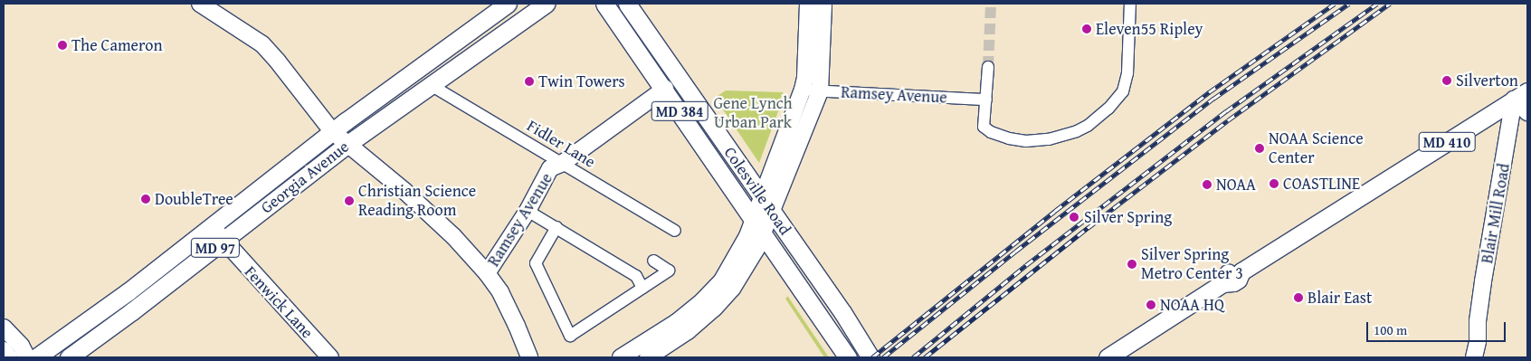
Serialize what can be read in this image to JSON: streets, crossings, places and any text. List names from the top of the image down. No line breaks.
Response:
{"streets":{"main road":["MD 384","MD 410","Georgia Avenue","Colesville Road","MD 97"],"street":["Ramsey Avenue","Fidler Lane","Blair Mill Road","Fenwick Lane"]},"crossings":[["Ramsey Avenue","Fidler Lane"],["Ramsey Avenue","Colesville Road"],["MD 410","Blair Mill Road"],["Fidler Lane","Georgia Avenue"],["Georgia Avenue","MD 97"],["Georgia Avenue","Fenwick Lane"]],"parks":["Gene Lynch Urban Park"],"places":["Eleven55 Ripley","The Cameron","Silverton","Twin Towers","NOAA Science Center","COASTLINE","NOAA","DoubleTree","Christian Science Reading Room","Silver Spring","Silver Spring Metro Center 3","Blair East","NOAA HQ"],"scale_bar":"100 m"}
